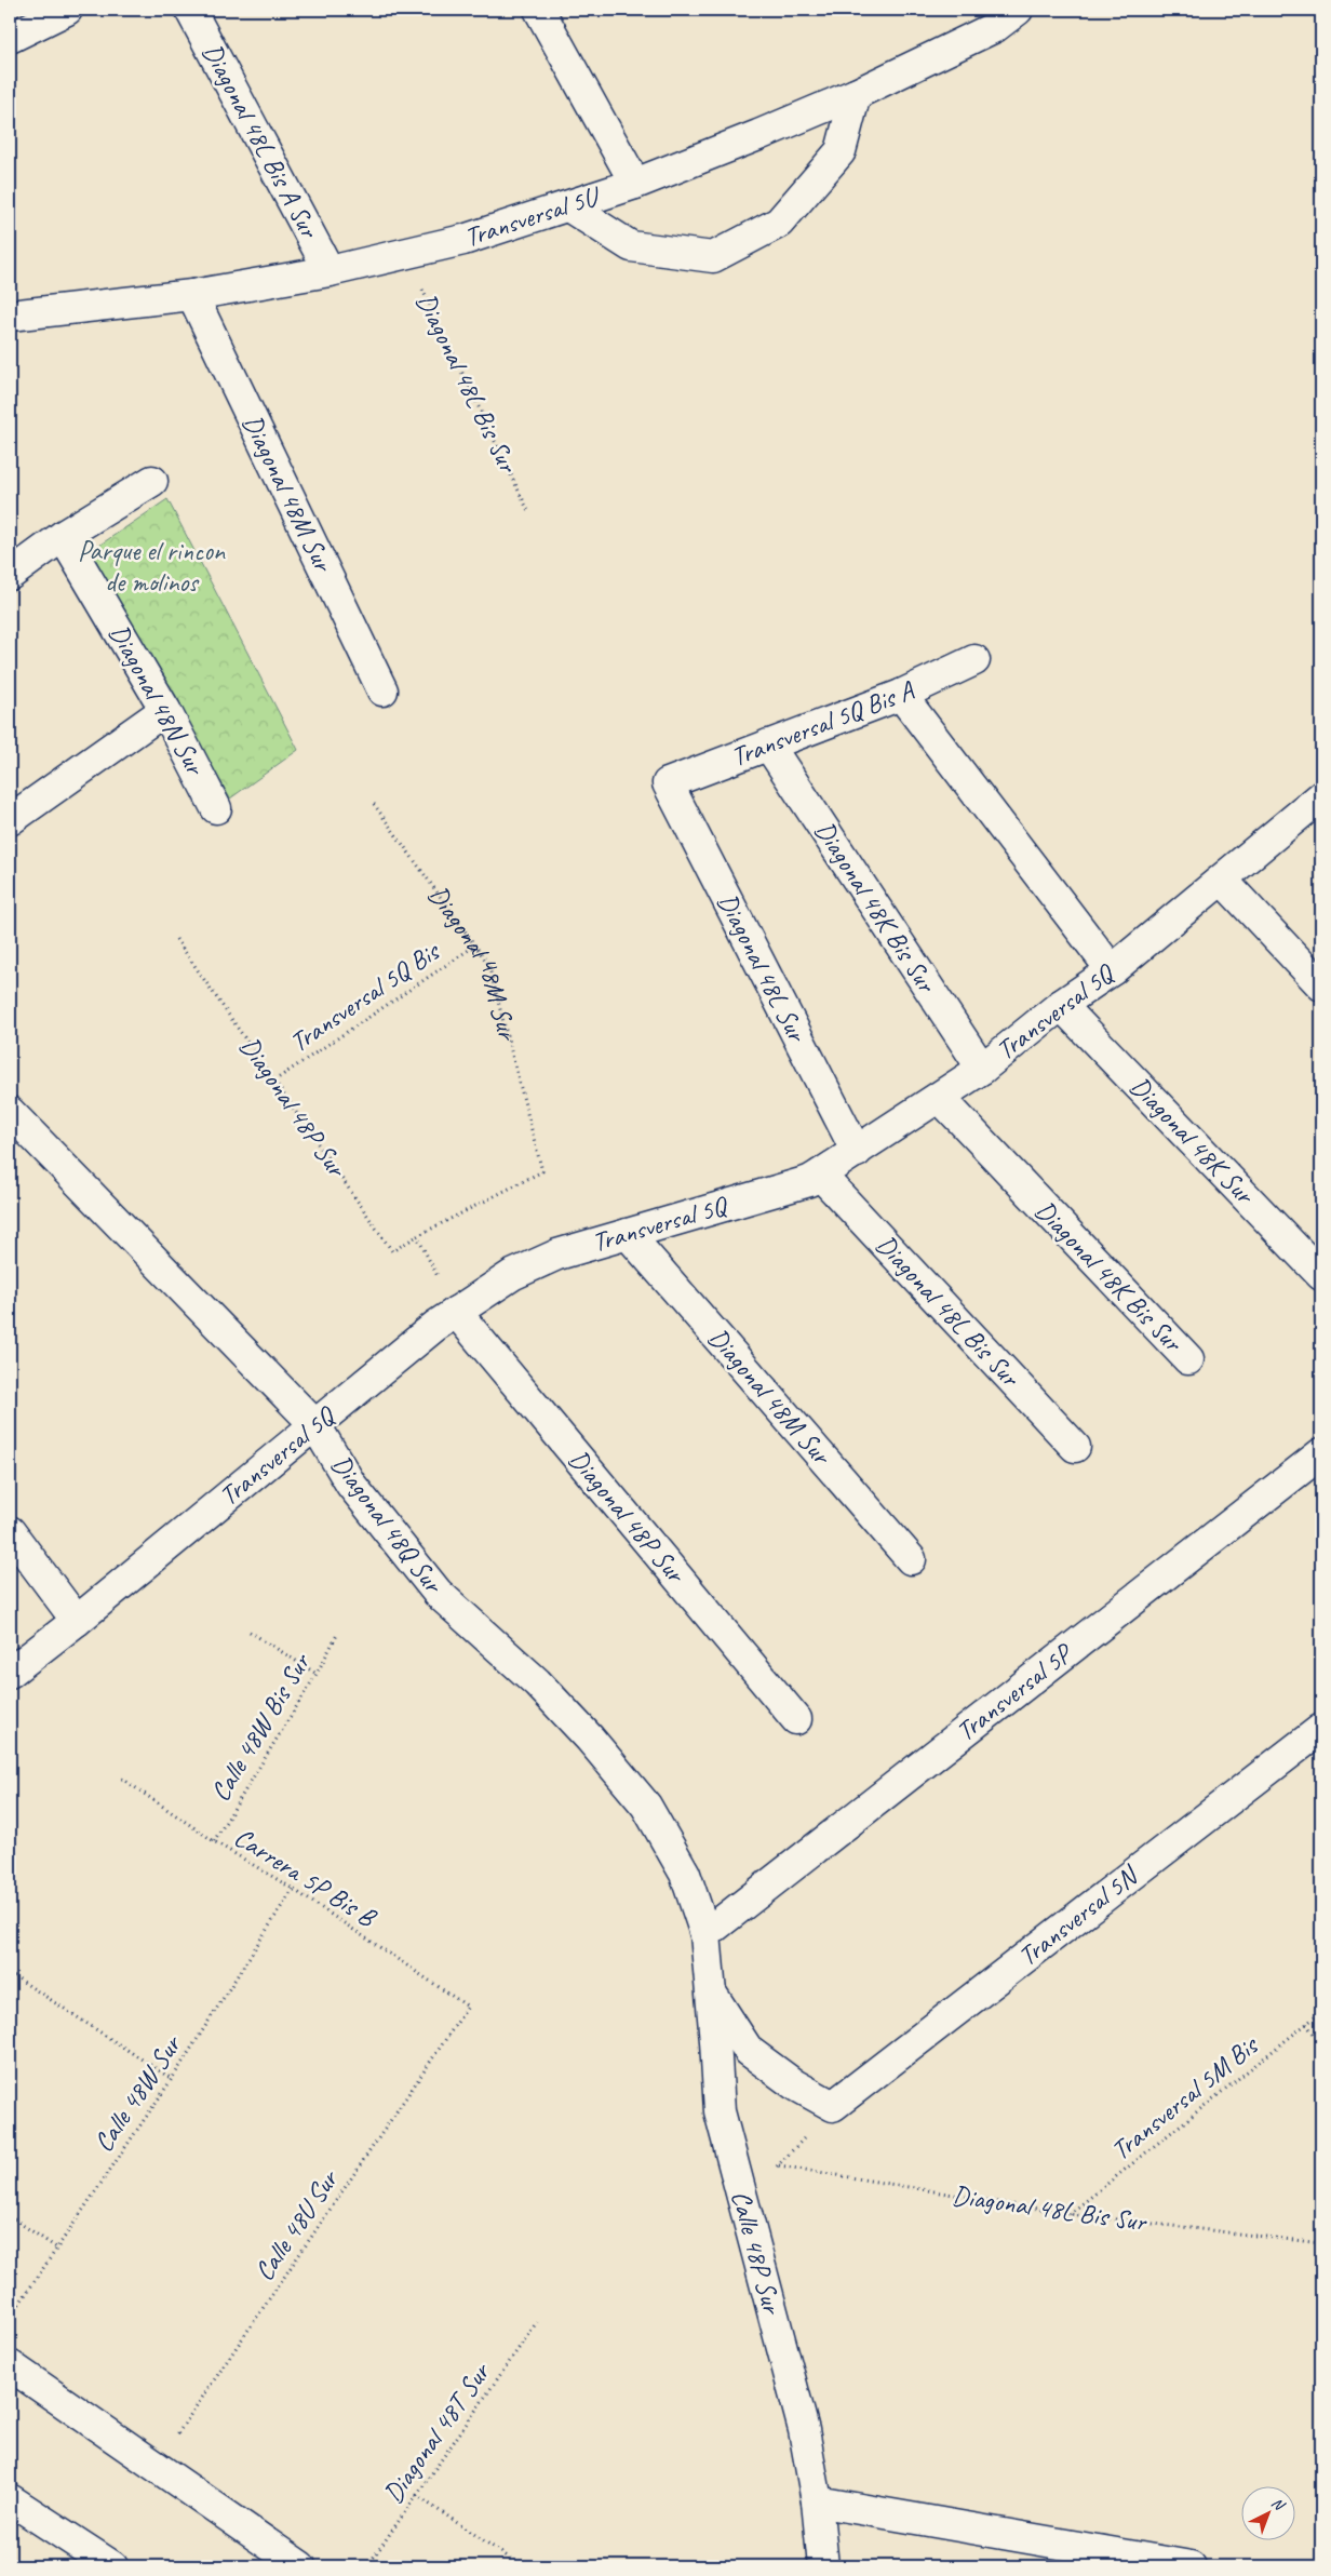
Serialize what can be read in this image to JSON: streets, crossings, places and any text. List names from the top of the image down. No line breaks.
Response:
{"streets":{"street":["Diagonal 48L Bis A Sur","Transversal 5U","Diagonal 48L Bis Sur","Diagonal 48M Sur","Diagonal 48N Sur","Transversal 5Q Bis A","Diagonal 48K Bis Sur","Diagonal 48L Sur","Transversal 5Q","Diagonal 48P Sur","Diagonal 48K Sur","Diagonal 48Q Sur","Transversal 5P","Transversal 5N","Calle 48P Sur"],"path":["Transversal 5Q Bis","Calle 48W Bis Sur","Carrera 5P Bis B","Calle 48W Sur","Transversal 5M Bis","Calle 48U Sur","Diagonal 48T Sur"]},"crossings":[["Diagonal 48L Bis A Sur","Transversal 5U"],["Transversal 5U","Diagonal 48L Bis Sur"],["Transversal 5U","Diagonal 48M Sur"],["Diagonal 48L Bis Sur","Transversal 5Q"],["Diagonal 48L Bis Sur","Transversal 5M Bis"],["Diagonal 48M Sur","Transversal 5Q Bis"],["Diagonal 48M Sur","Transversal 5Q"],["Diagonal 48M Sur","Diagonal 48P Sur"],["Transversal 5Q Bis A","Diagonal 48K Bis Sur"],["Transversal 5Q Bis A","Diagonal 48L Sur"],["Diagonal 48K Bis Sur","Transversal 5Q"],["Diagonal 48L Sur","Transversal 5Q"],["Transversal 5Q Bis","Diagonal 48P Sur"],["Transversal 5Q","Diagonal 48P Sur"],["Transversal 5Q","Diagonal 48K Sur"],["Transversal 5Q","Diagonal 48Q Sur"],["Diagonal 48Q Sur","Transversal 5P"],["Diagonal 48Q Sur","Calle 48P Sur"],["Transversal 5P","Calle 48P Sur"],["Calle 48W Bis Sur","Carrera 5P Bis B"],["Carrera 5P Bis B","Calle 48W Sur"],["Carrera 5P Bis B","Calle 48U Sur"]],"parks":["Parque el rincon de molinos"],"north":"top right"}
